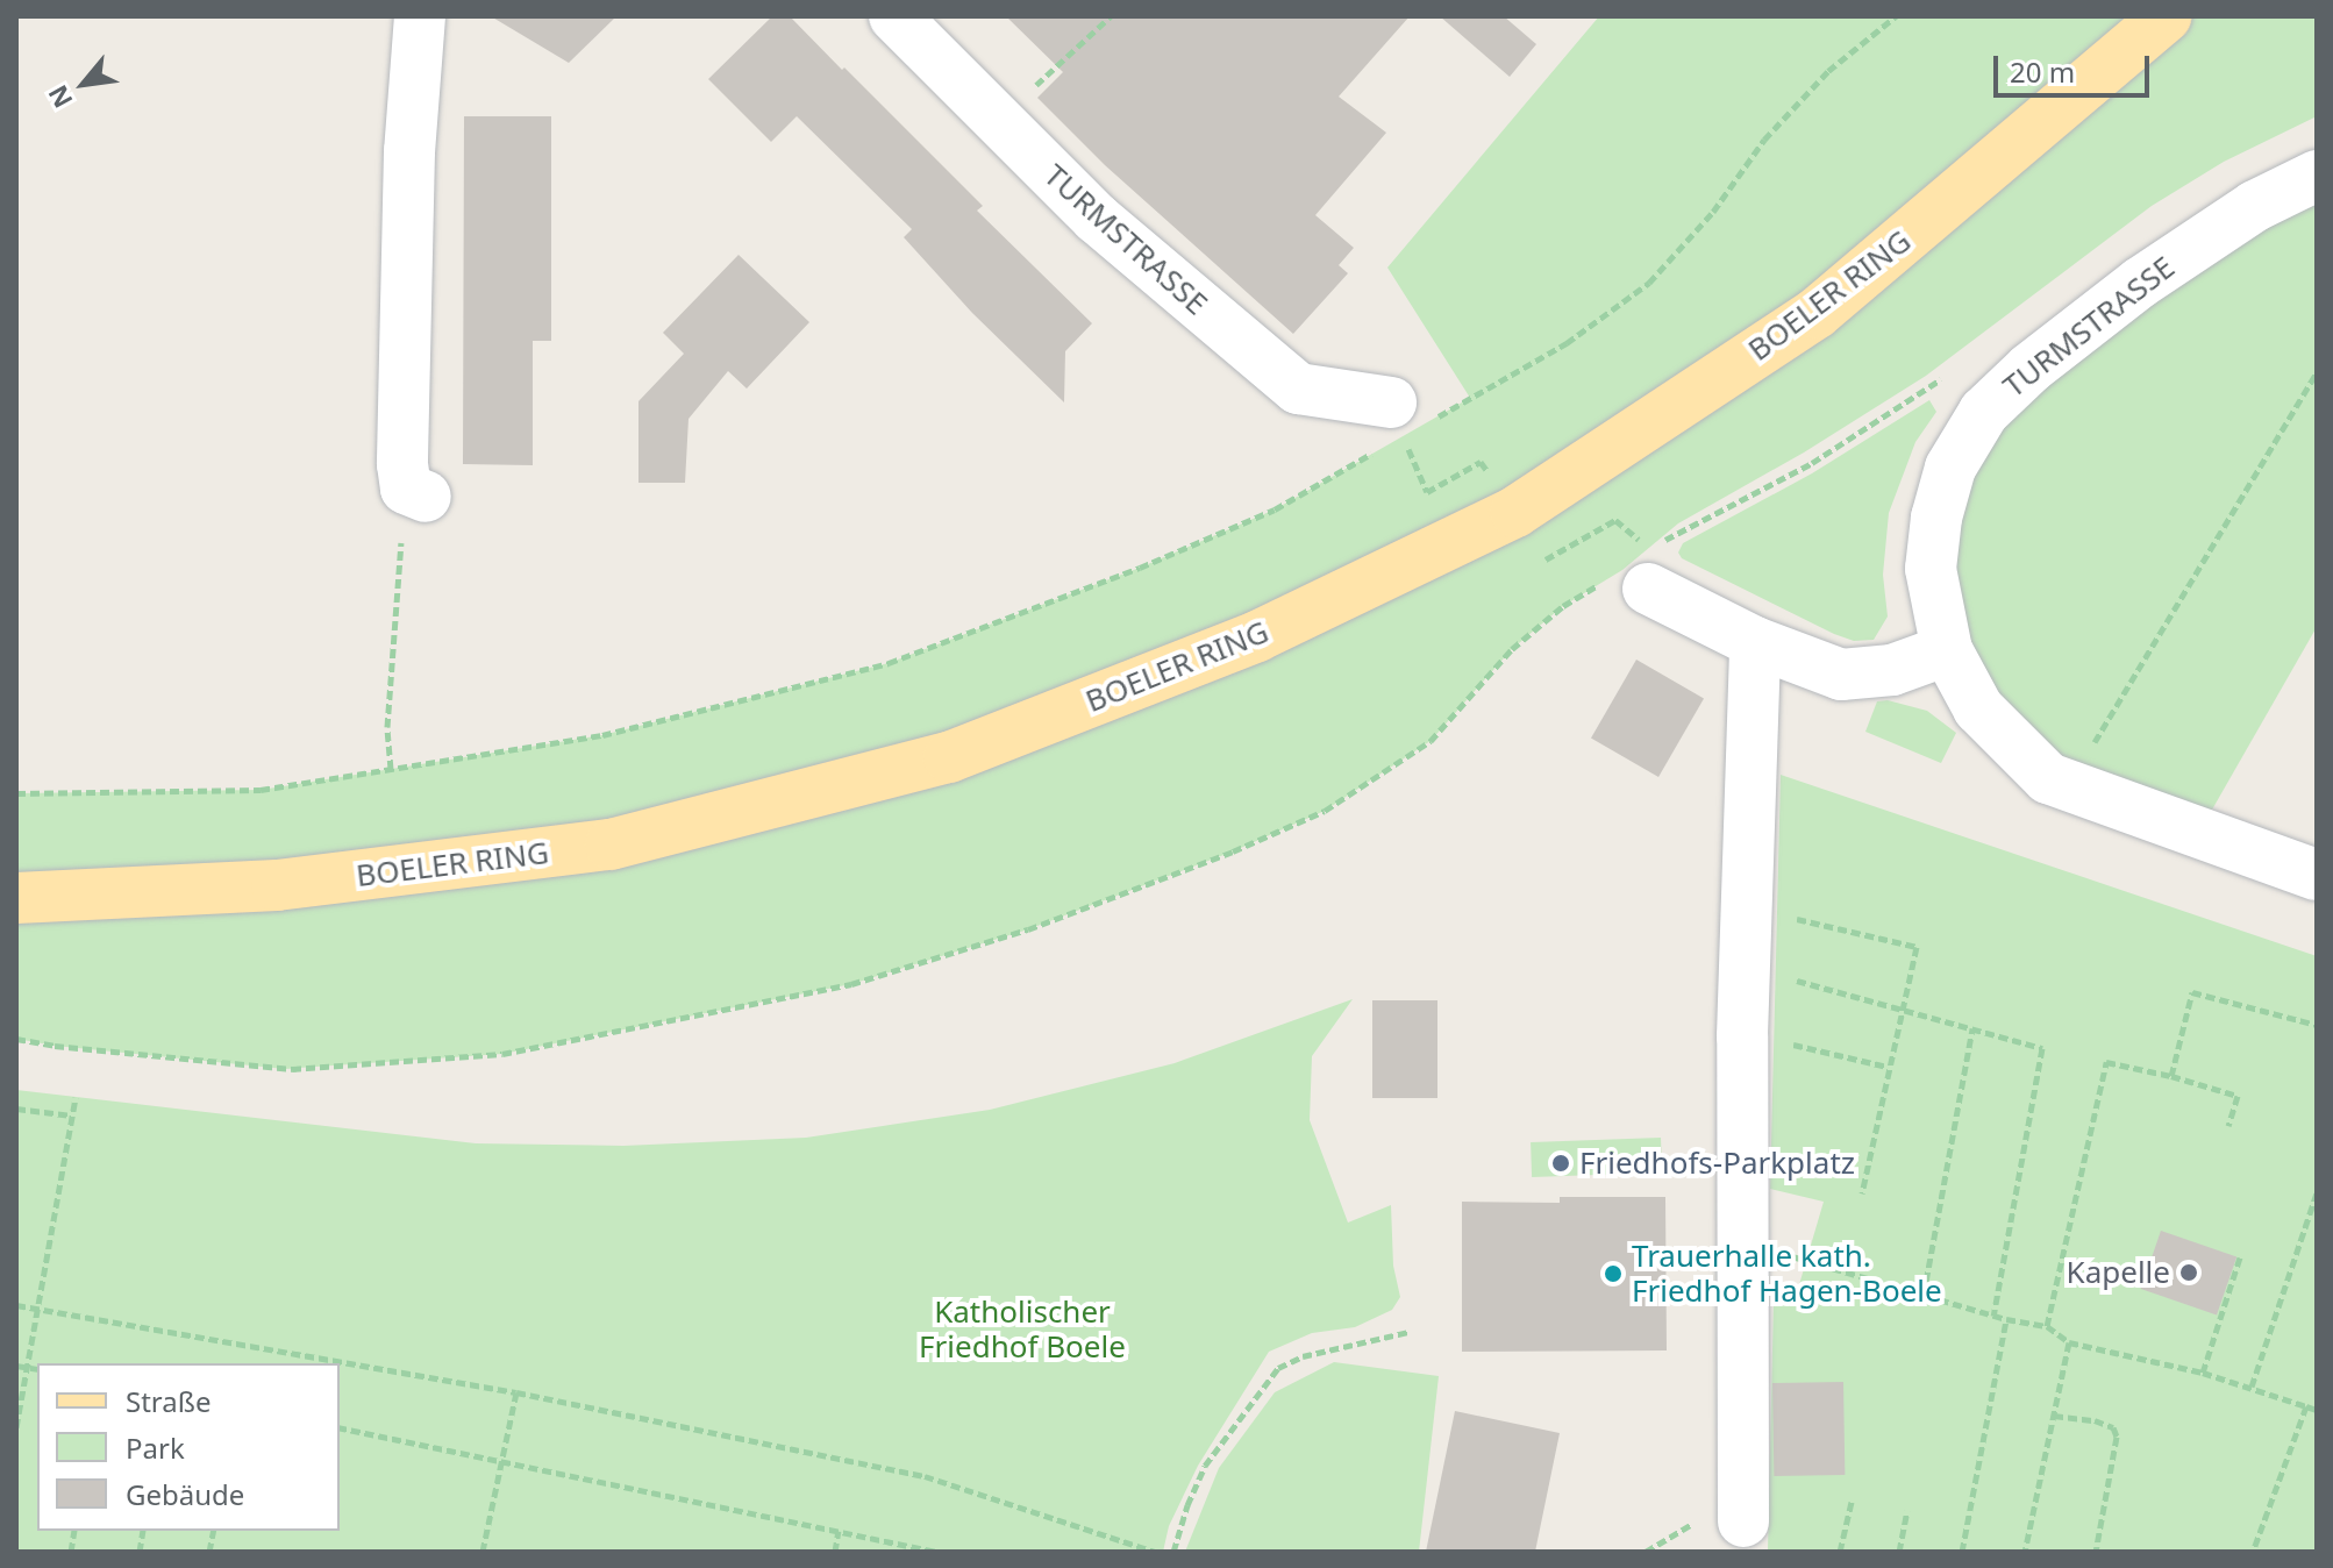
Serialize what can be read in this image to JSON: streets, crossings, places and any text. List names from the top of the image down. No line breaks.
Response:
{"streets":{"main road":["BOELER RING"],"street":["TURMSTRASSE"]},"parks":["Katholischer Friedhof Boele"],"places":["Friedhofs-Parkplatz","Kapelle","Trauerhalle kath. Friedhof Hagen-Boele"],"legend":["Straße","Park","Gebäude"],"scale_bar":"20 m","north":"bottom left"}
